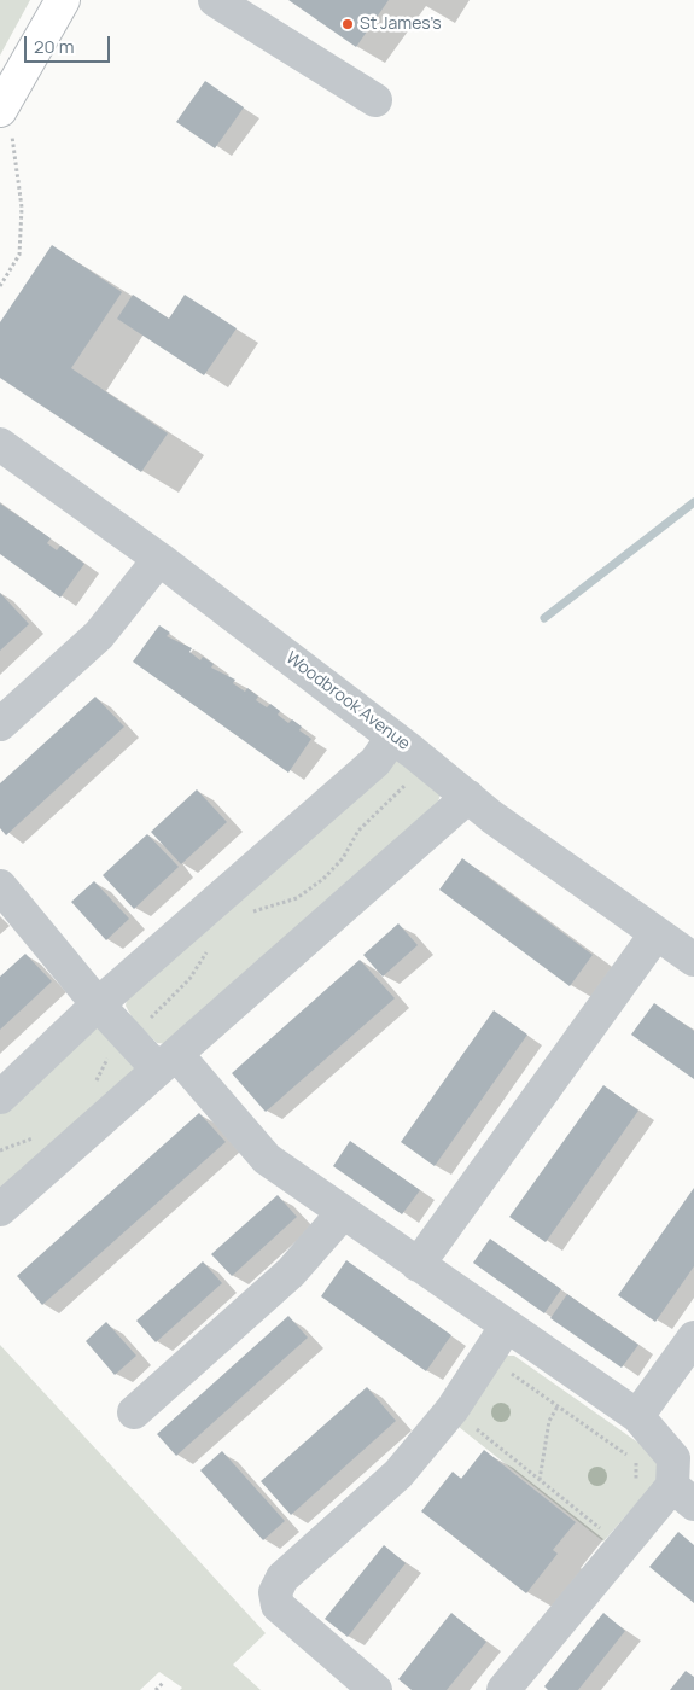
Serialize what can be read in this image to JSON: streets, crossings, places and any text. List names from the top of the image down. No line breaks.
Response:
{"streets":{"street":["Woodbrook Avenue"]},"places":["St James's"],"scale_bar":"20 m"}
